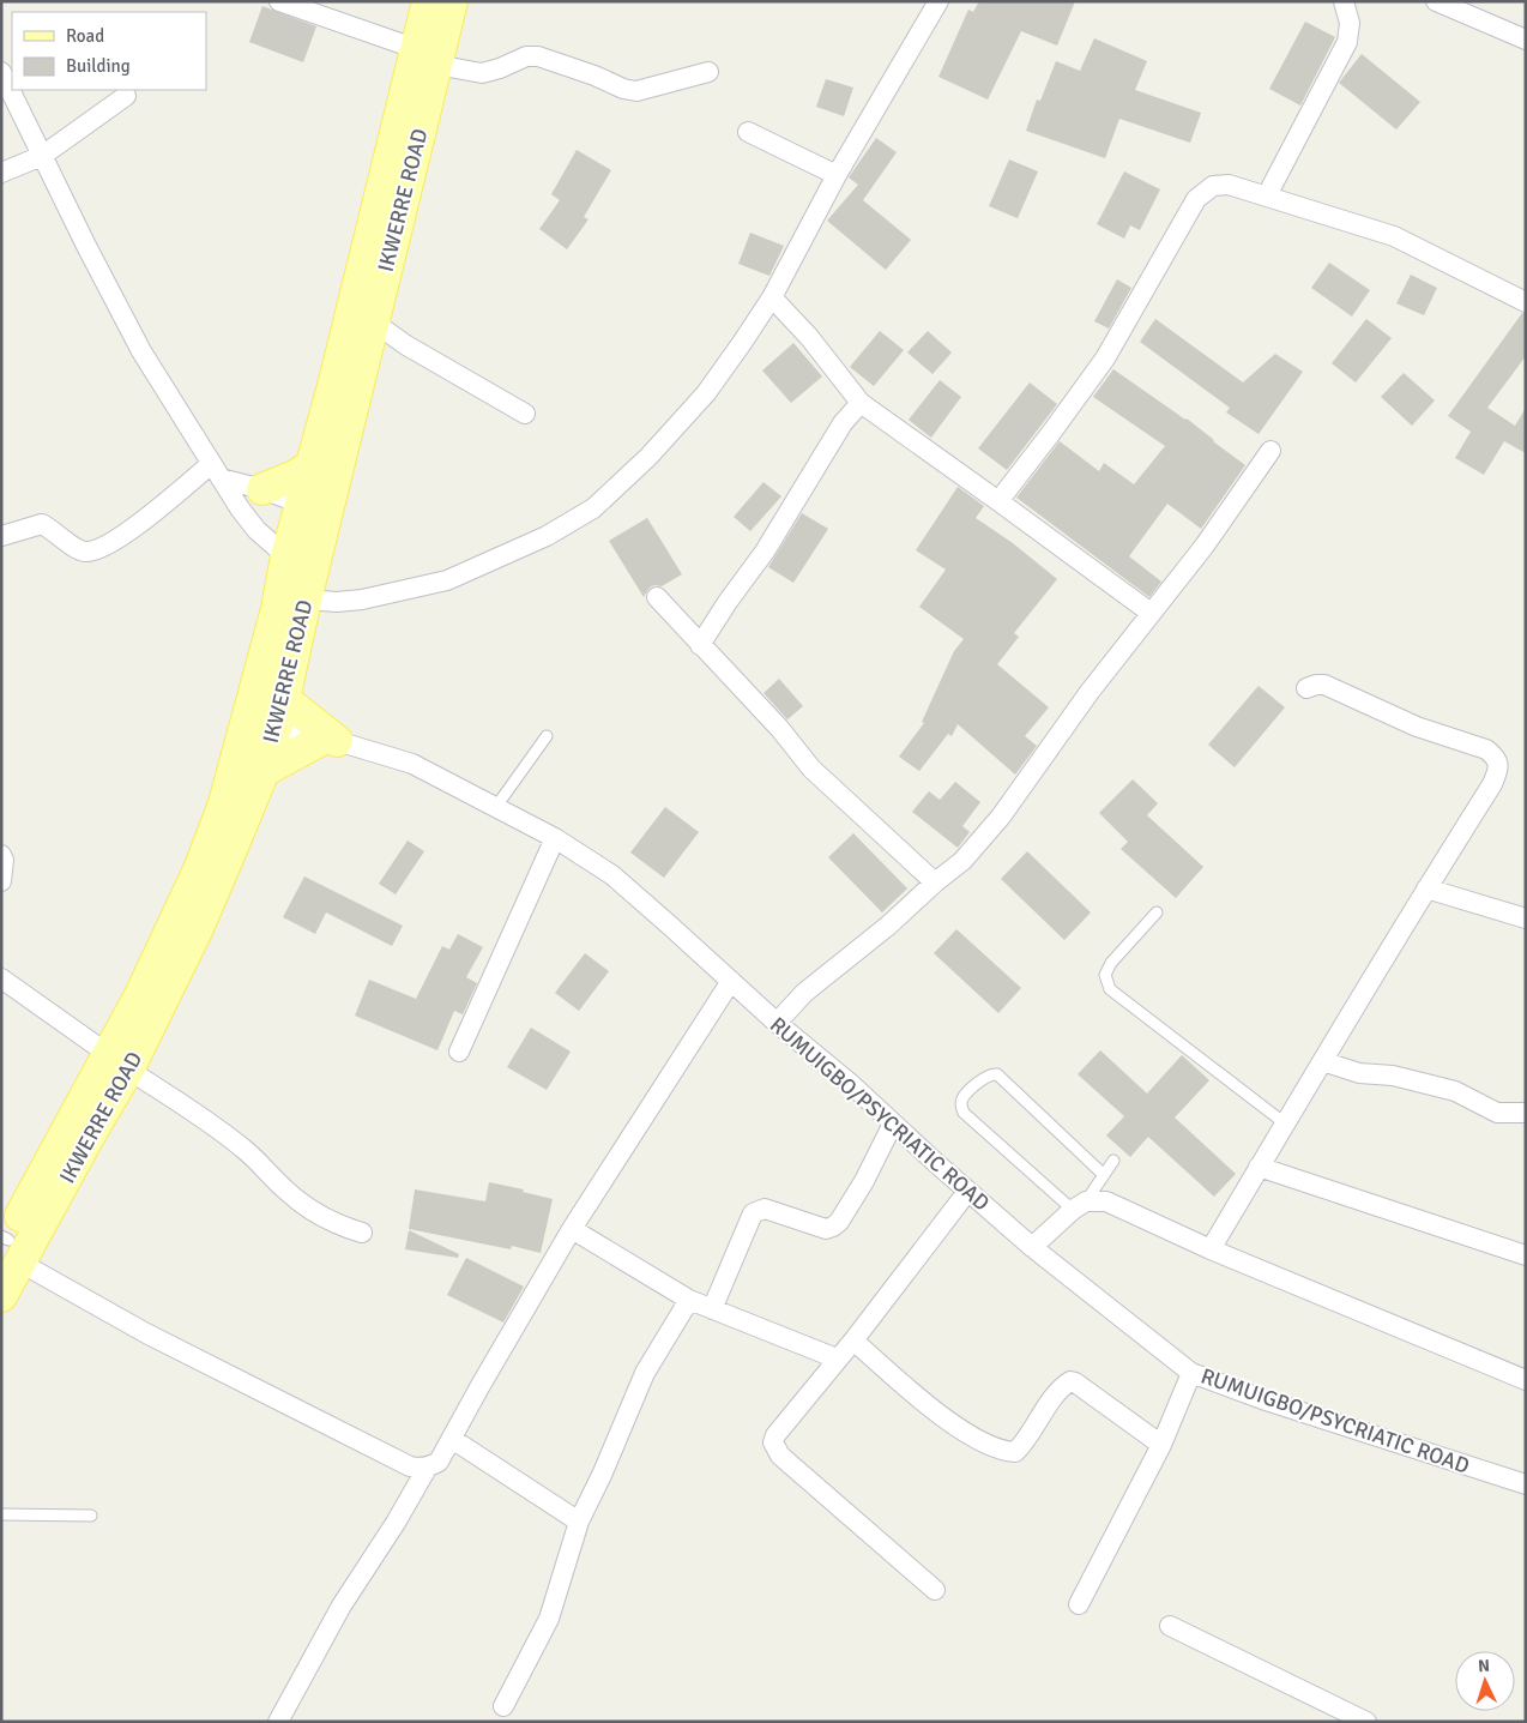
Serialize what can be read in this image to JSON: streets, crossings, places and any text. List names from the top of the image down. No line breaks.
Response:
{"streets":{"main road":["IKWERRE ROAD"],"street":["RUMUIGBO/PSYCRIATIC ROAD"]},"crossings":[["IKWERRE ROAD","RUMUIGBO/PSYCRIATIC ROAD"]],"legend":["Road","Building"],"north":"top"}
